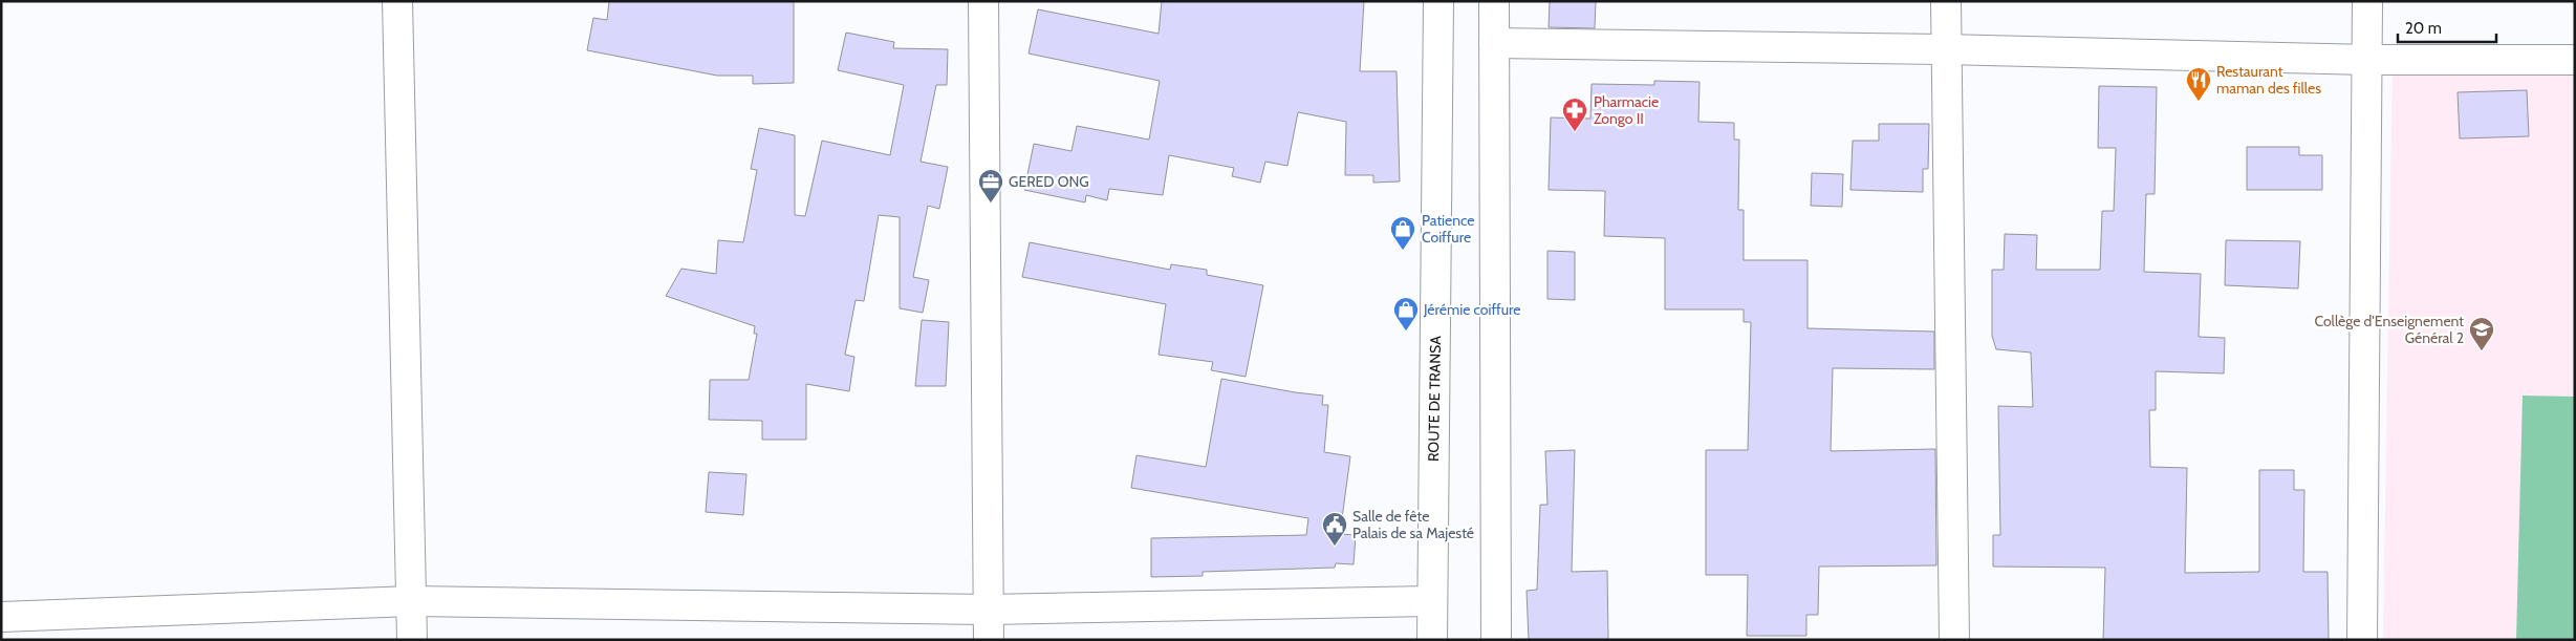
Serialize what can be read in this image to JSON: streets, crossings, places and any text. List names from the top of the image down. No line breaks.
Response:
{"streets":{"street":["ROUTE DE TRANSA"]},"places":{"restaurant":["Restaurant maman des filles"],"pharmacy":["Pharmacie Zongo II"],"office":["GERED ONG"],"shop":["Patience Coiffure","Jérémie coiffure"],"school or university":["Collège d'Enseignement Général 2"],"public building":["Salle de fête Palais de sa Majesté"]},"scale_bar":"20 m"}
